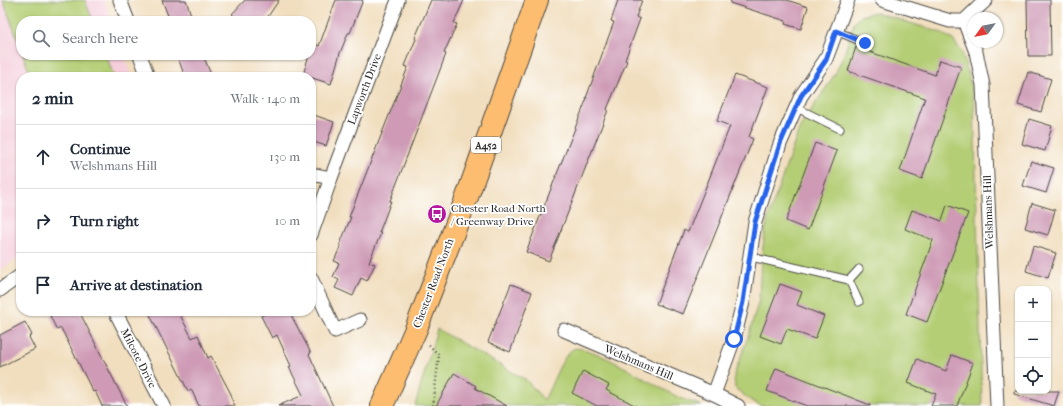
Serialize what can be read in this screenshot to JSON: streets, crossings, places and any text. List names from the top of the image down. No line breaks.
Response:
{"streets":{"highway":["A452","Chester Road North"],"street":["Lapworth Drive","Welshmans Hill","Milcote Drive"]},"places":{"bus stop":["Chester Road North / Greenway Drive"]},"north":"bottom left","page":{"search":"Search here","heading":["2 min","Walk · 140 m"],"list":[["Continue","Welshmans Hill","130 m"],["Turn right","10 m"],"Arrive at destination"],"map_buttons":["+","−"]}}
